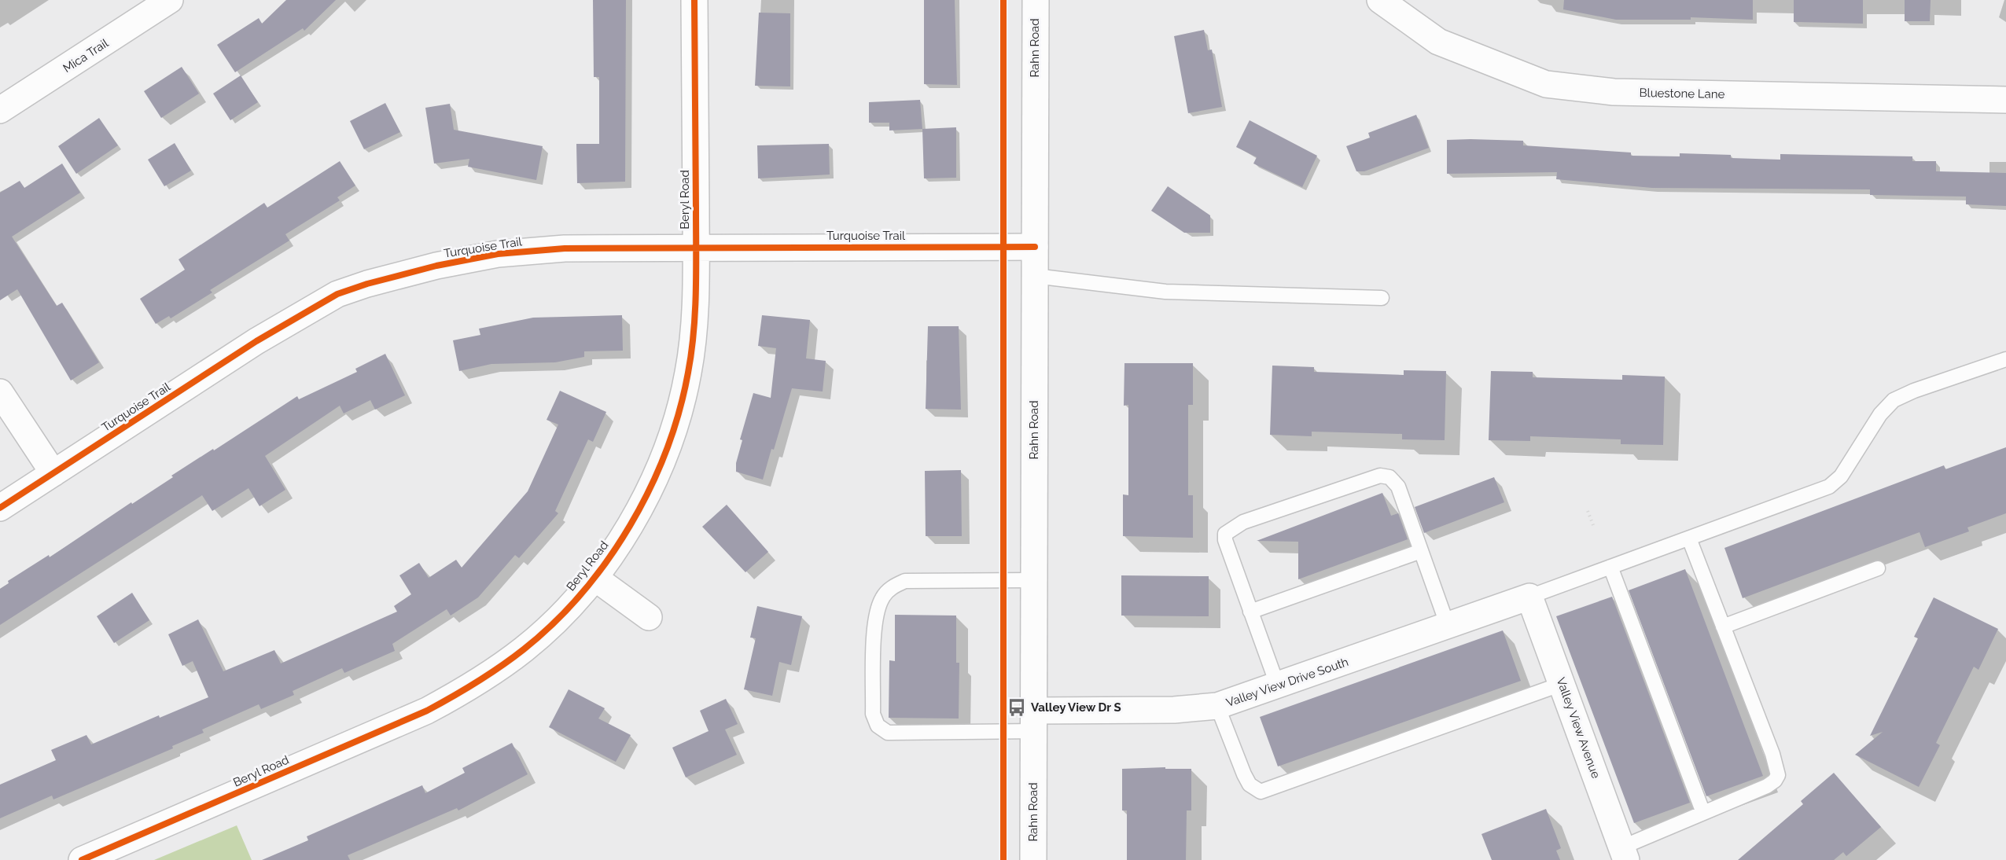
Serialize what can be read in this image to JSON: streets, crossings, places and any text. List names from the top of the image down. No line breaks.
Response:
{"streets":{"street":["Rahn Road","Mica Trail","Bluestone Lane","Beryl Road","Turquoise Trail","Valley View Drive South","Valley View Avenue"]},"crossings":[["Rahn Road","Turquoise Trail"],["Rahn Road","Valley View Drive South"],["Beryl Road","Turquoise Trail"],["Valley View Drive South","Valley View Avenue"]],"places":{"bus stop":["Valley View Dr S"]}}
